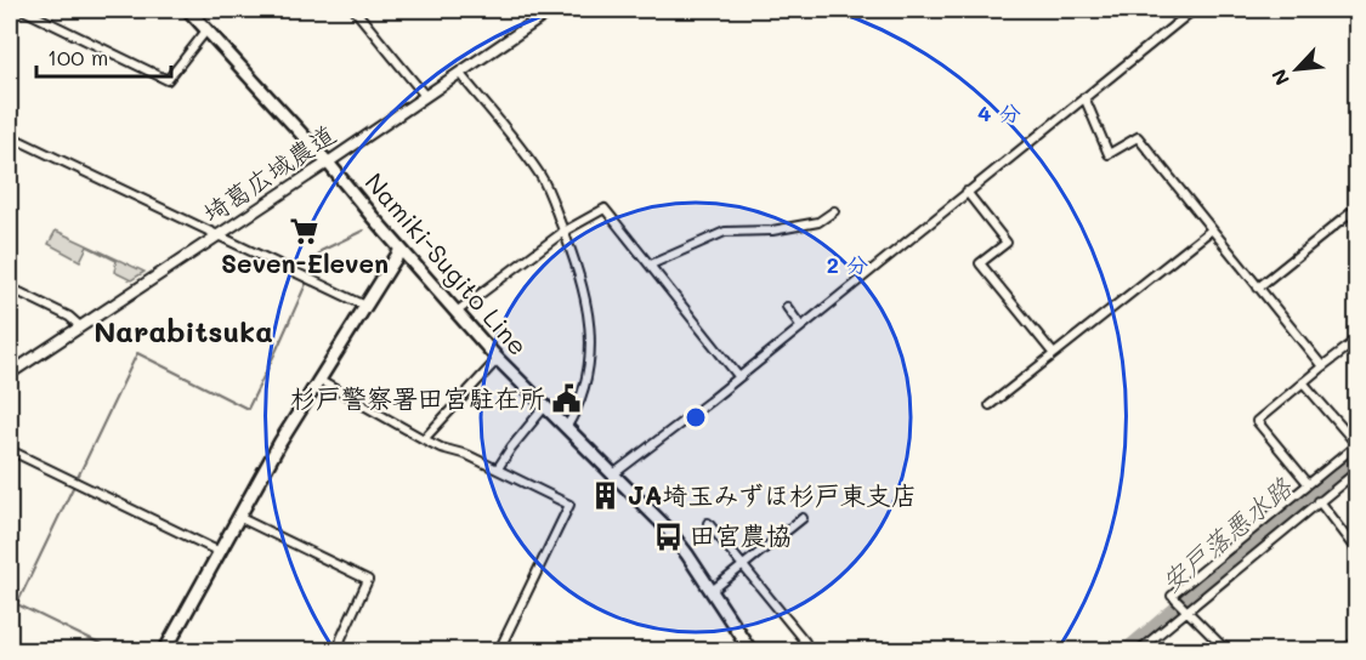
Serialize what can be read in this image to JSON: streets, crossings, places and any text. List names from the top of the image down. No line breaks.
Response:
{"streets":{"main road":["Namiki-Sugito Line"],"street":["埼葛広域農道"]},"crossings":[["埼葛広域農道","Namiki-Sugito Line"]],"districts":["Narabitsuka"],"water":["安戸落悪水路"],"places":{"supermarket":["Seven-Eleven"],"public building":["杉戸警察署田宮駐在所"],"building":["JA埼玉みずほ杉戸東支店"],"bus stop":["田宮農協"]},"scale_bar":"100 m","north":"bottom left","rings":["4 分","2 分"]}
